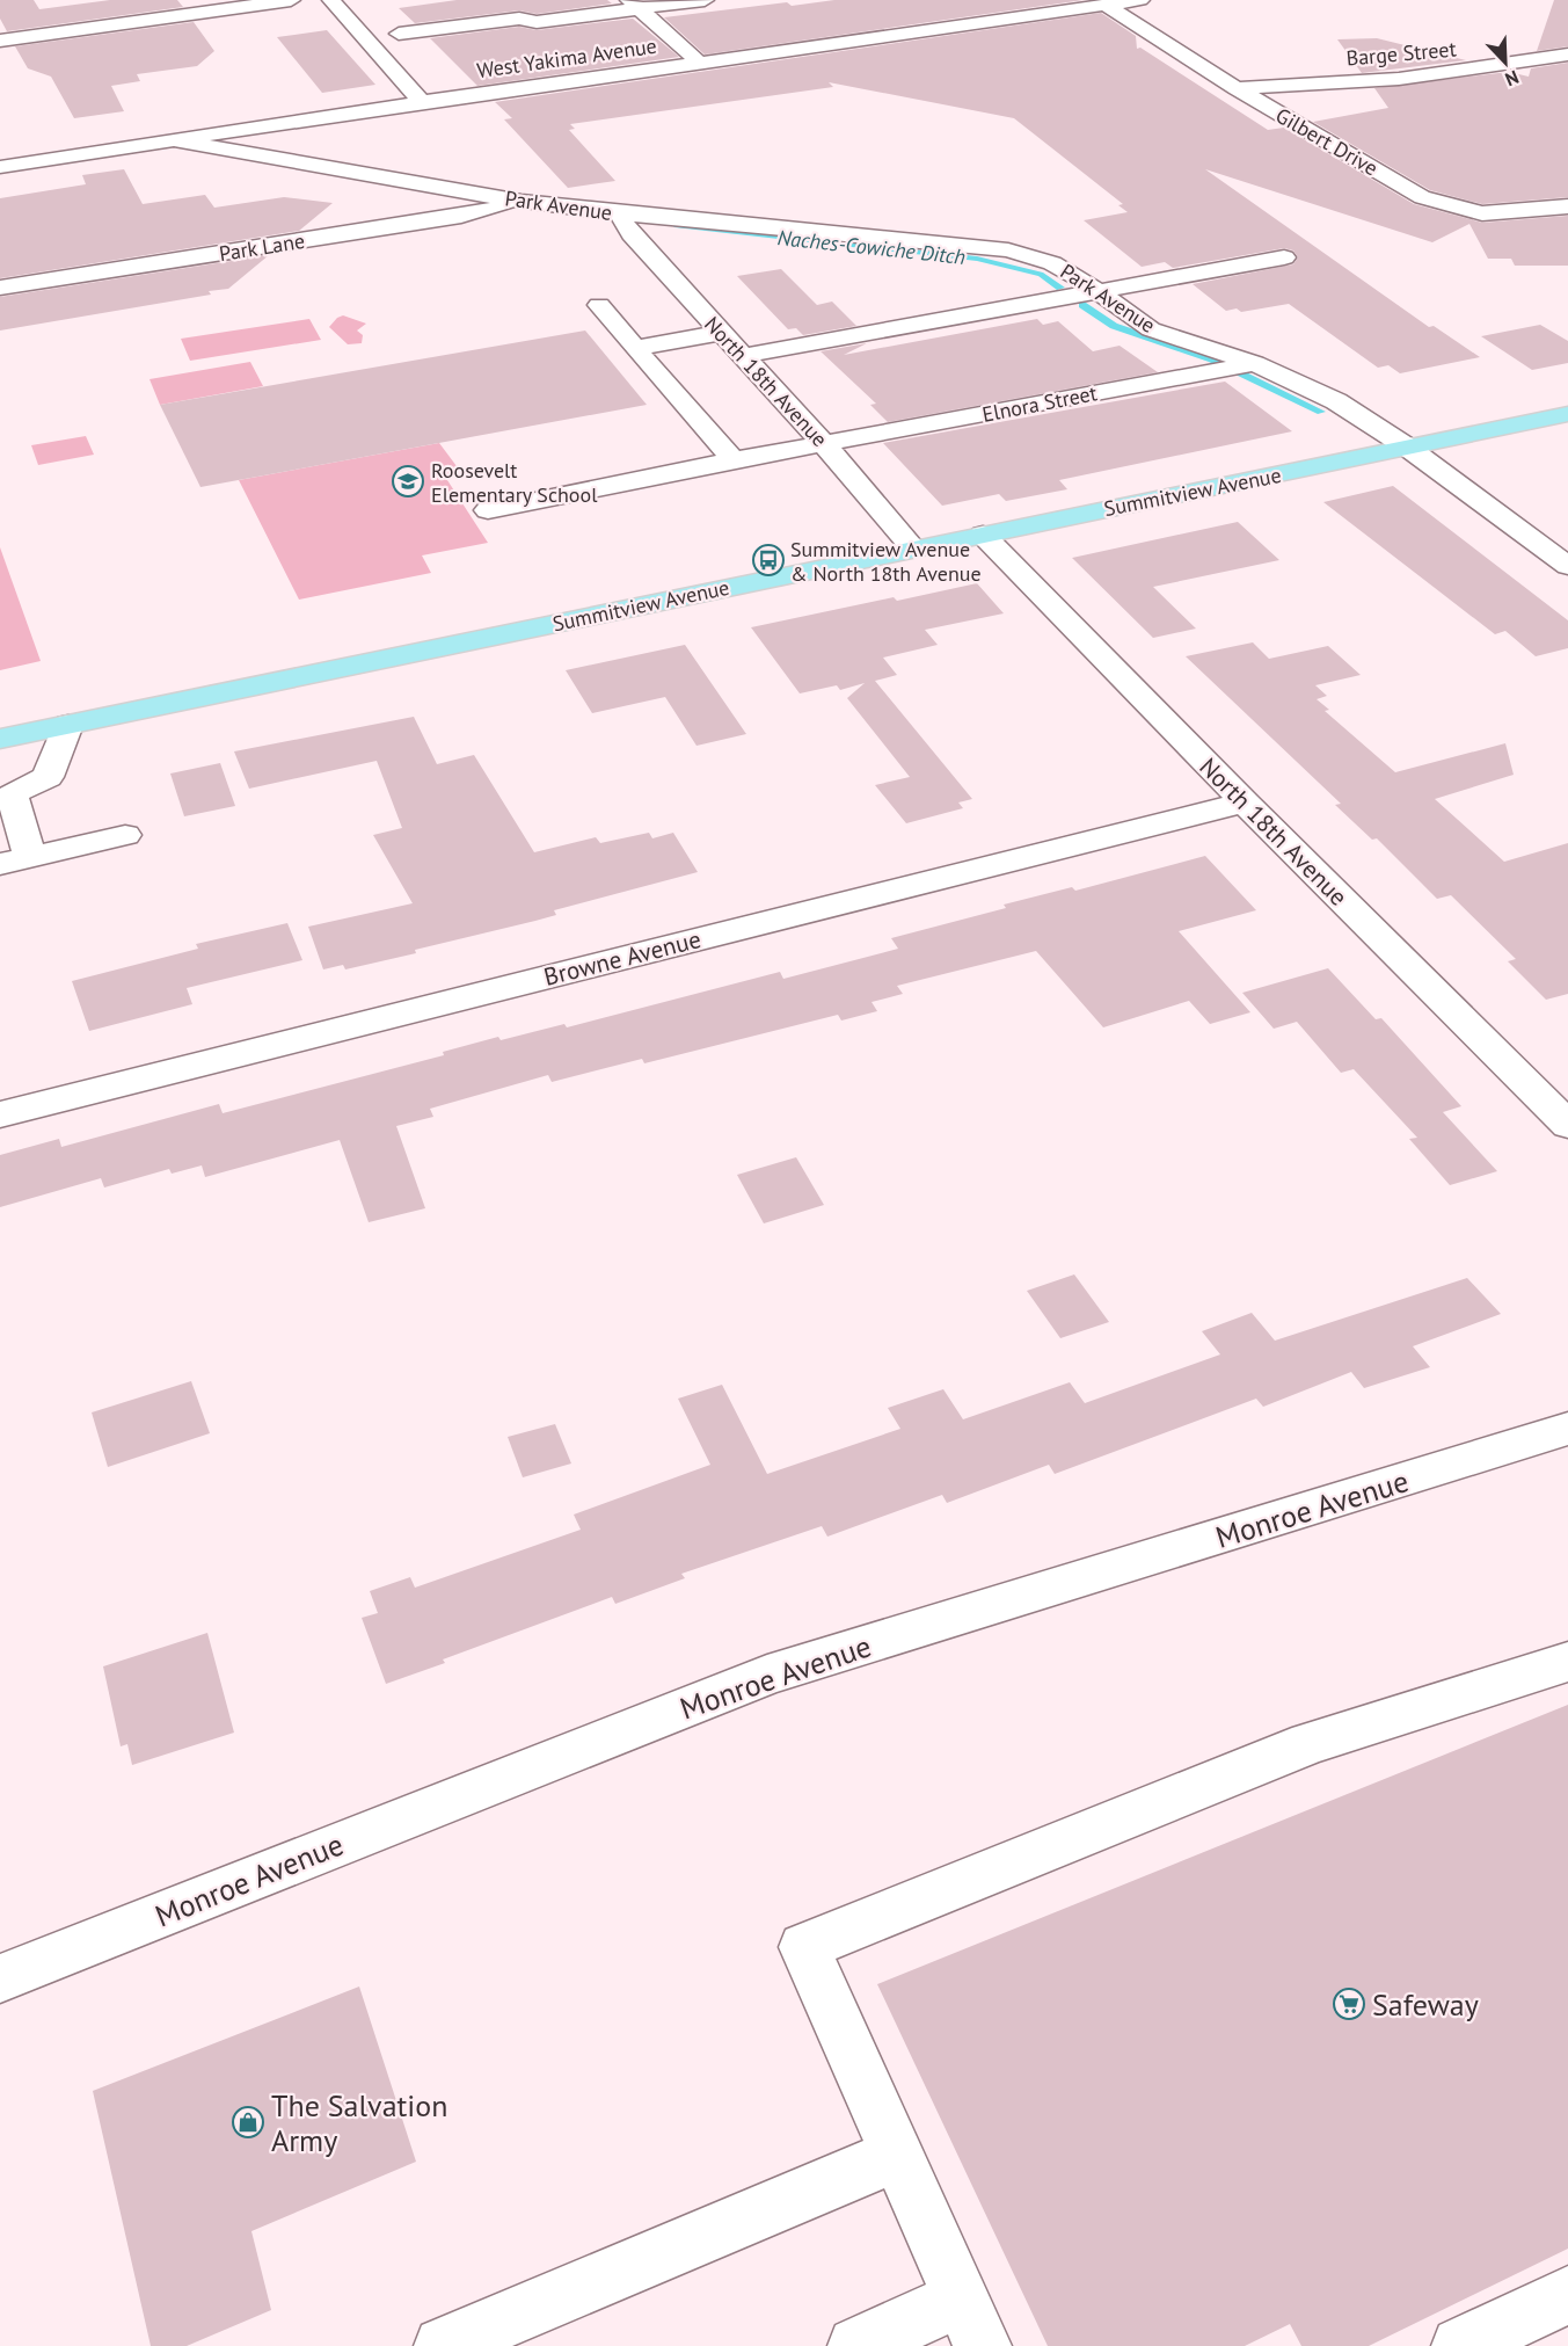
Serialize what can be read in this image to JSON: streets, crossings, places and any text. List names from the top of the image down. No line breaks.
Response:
{"streets":{"main road":["Summitview Avenue"],"street":["Barge Street","West Yakima Avenue","Gilbert Drive","Park Avenue","Park Lane","North 18th Avenue","Elnora Street","Browne Avenue","Monroe Avenue"]},"crossings":[["Barge Street","Gilbert Drive"],["West Yakima Avenue","Gilbert Drive"],["West Yakima Avenue","Park Avenue"],["Park Avenue","Park Lane"],["Park Avenue","North 18th Avenue"],["Park Avenue","Elnora Street"],["Park Avenue","Summitview Avenue"],["North 18th Avenue","Elnora Street"],["North 18th Avenue","Summitview Avenue"],["North 18th Avenue","Browne Avenue"]],"water":["Naches-Cowiche Ditch"],"places":{"school or university":["Roosevelt Elementary School"],"bus stop":["Summitview Avenue & North 18th Avenue"],"supermarket":["Safeway"],"shop":["The Salvation Army"]},"north":"bottom right"}
